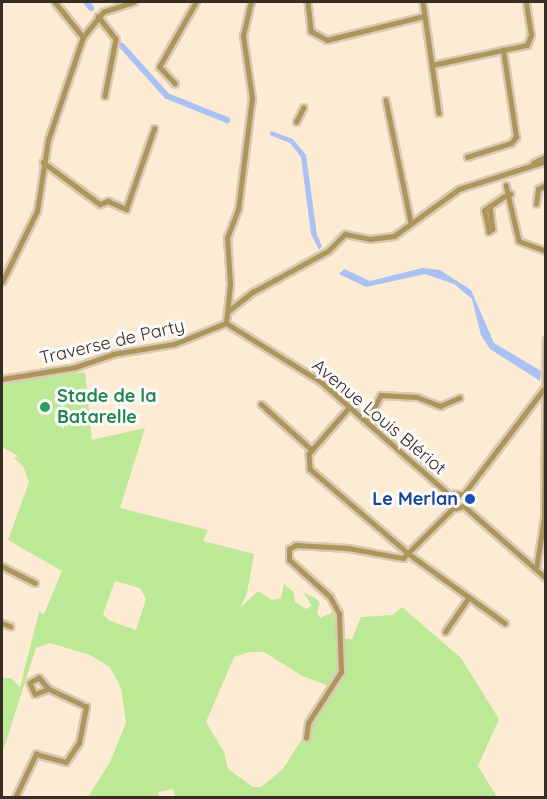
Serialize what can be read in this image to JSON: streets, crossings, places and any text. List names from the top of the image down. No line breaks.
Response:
{"streets":{"street":["Traverse de Party","Avenue Louis Blériot"]},"crossings":[["Traverse de Party","Avenue Louis Blériot"]],"places":["Stade de la Batarelle","Le Merlan"]}
